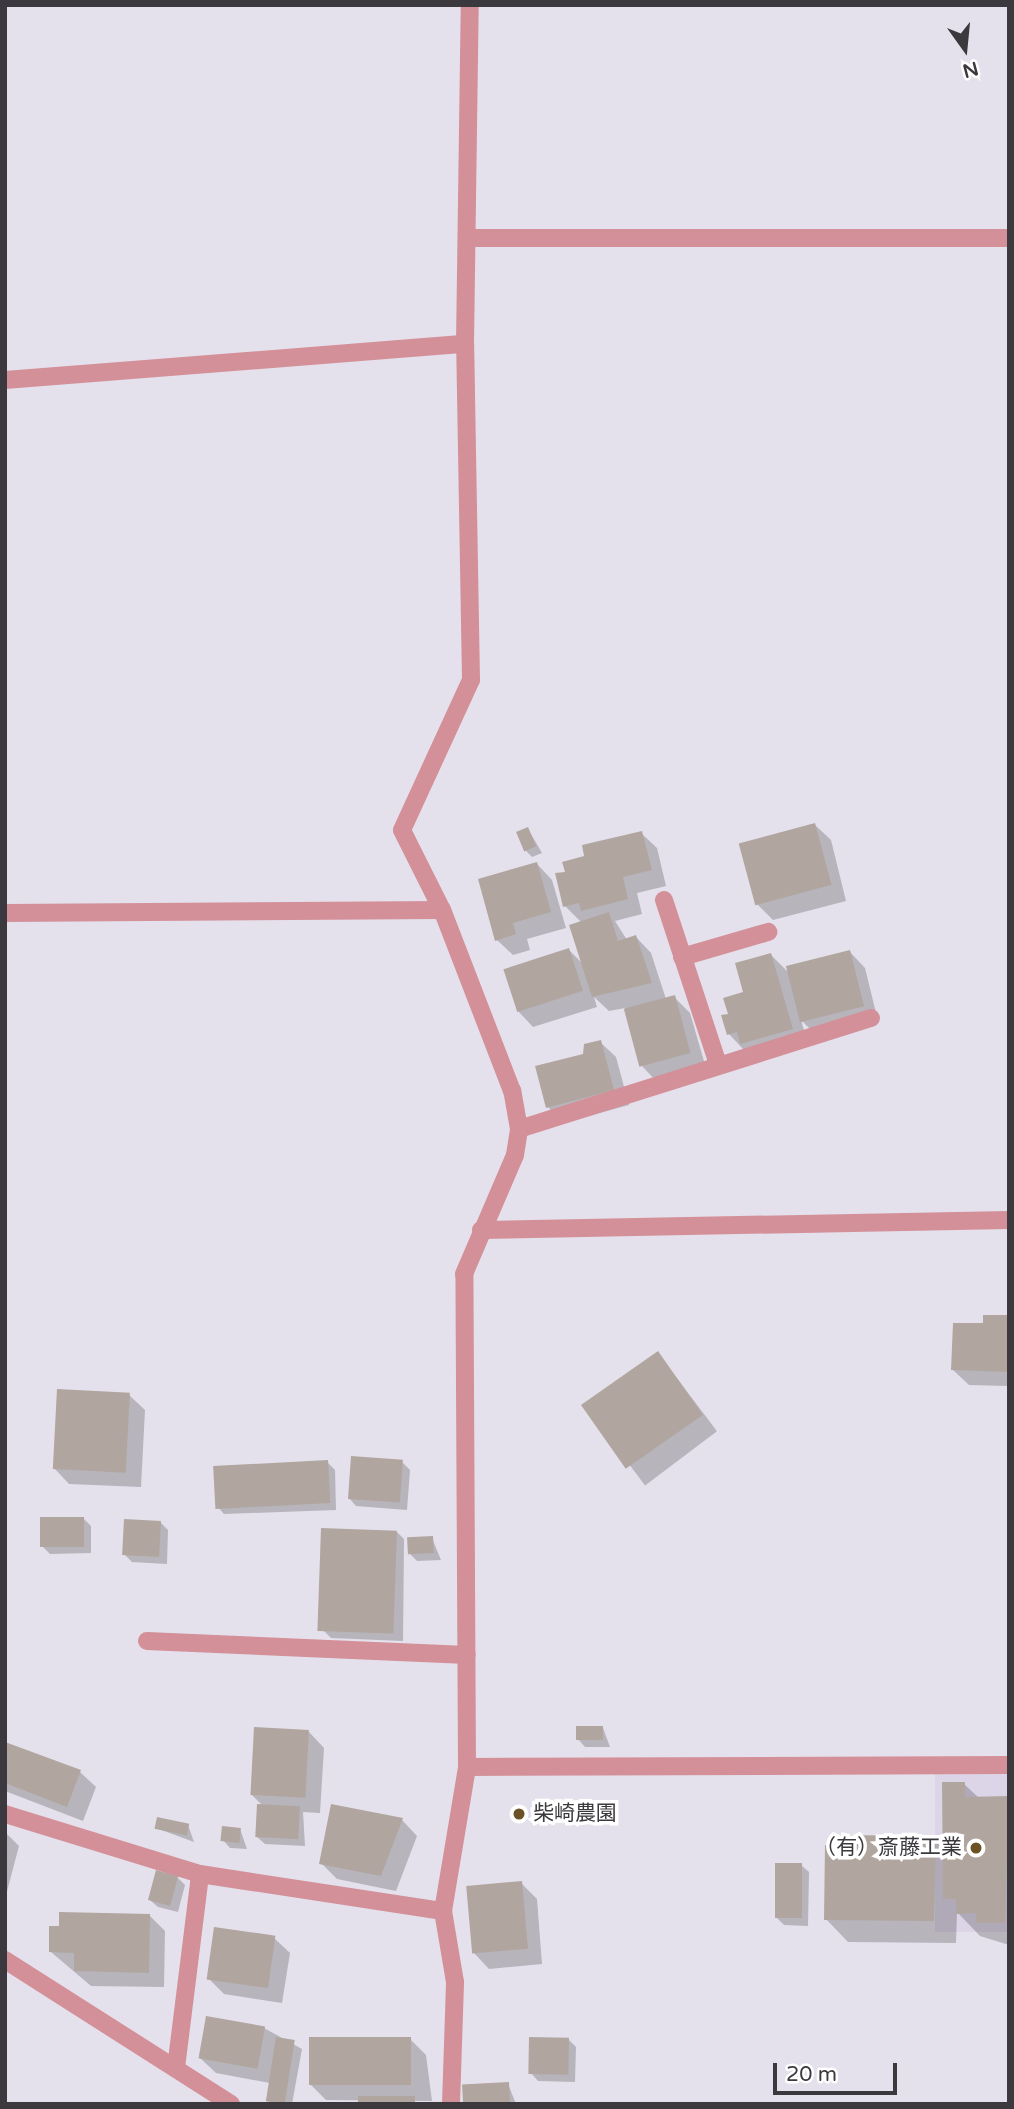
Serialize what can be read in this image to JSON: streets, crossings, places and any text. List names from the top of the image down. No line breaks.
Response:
{"places":["柴崎農園","（有）斎藤工業"],"scale_bar":"20 m","north":"bottom"}
